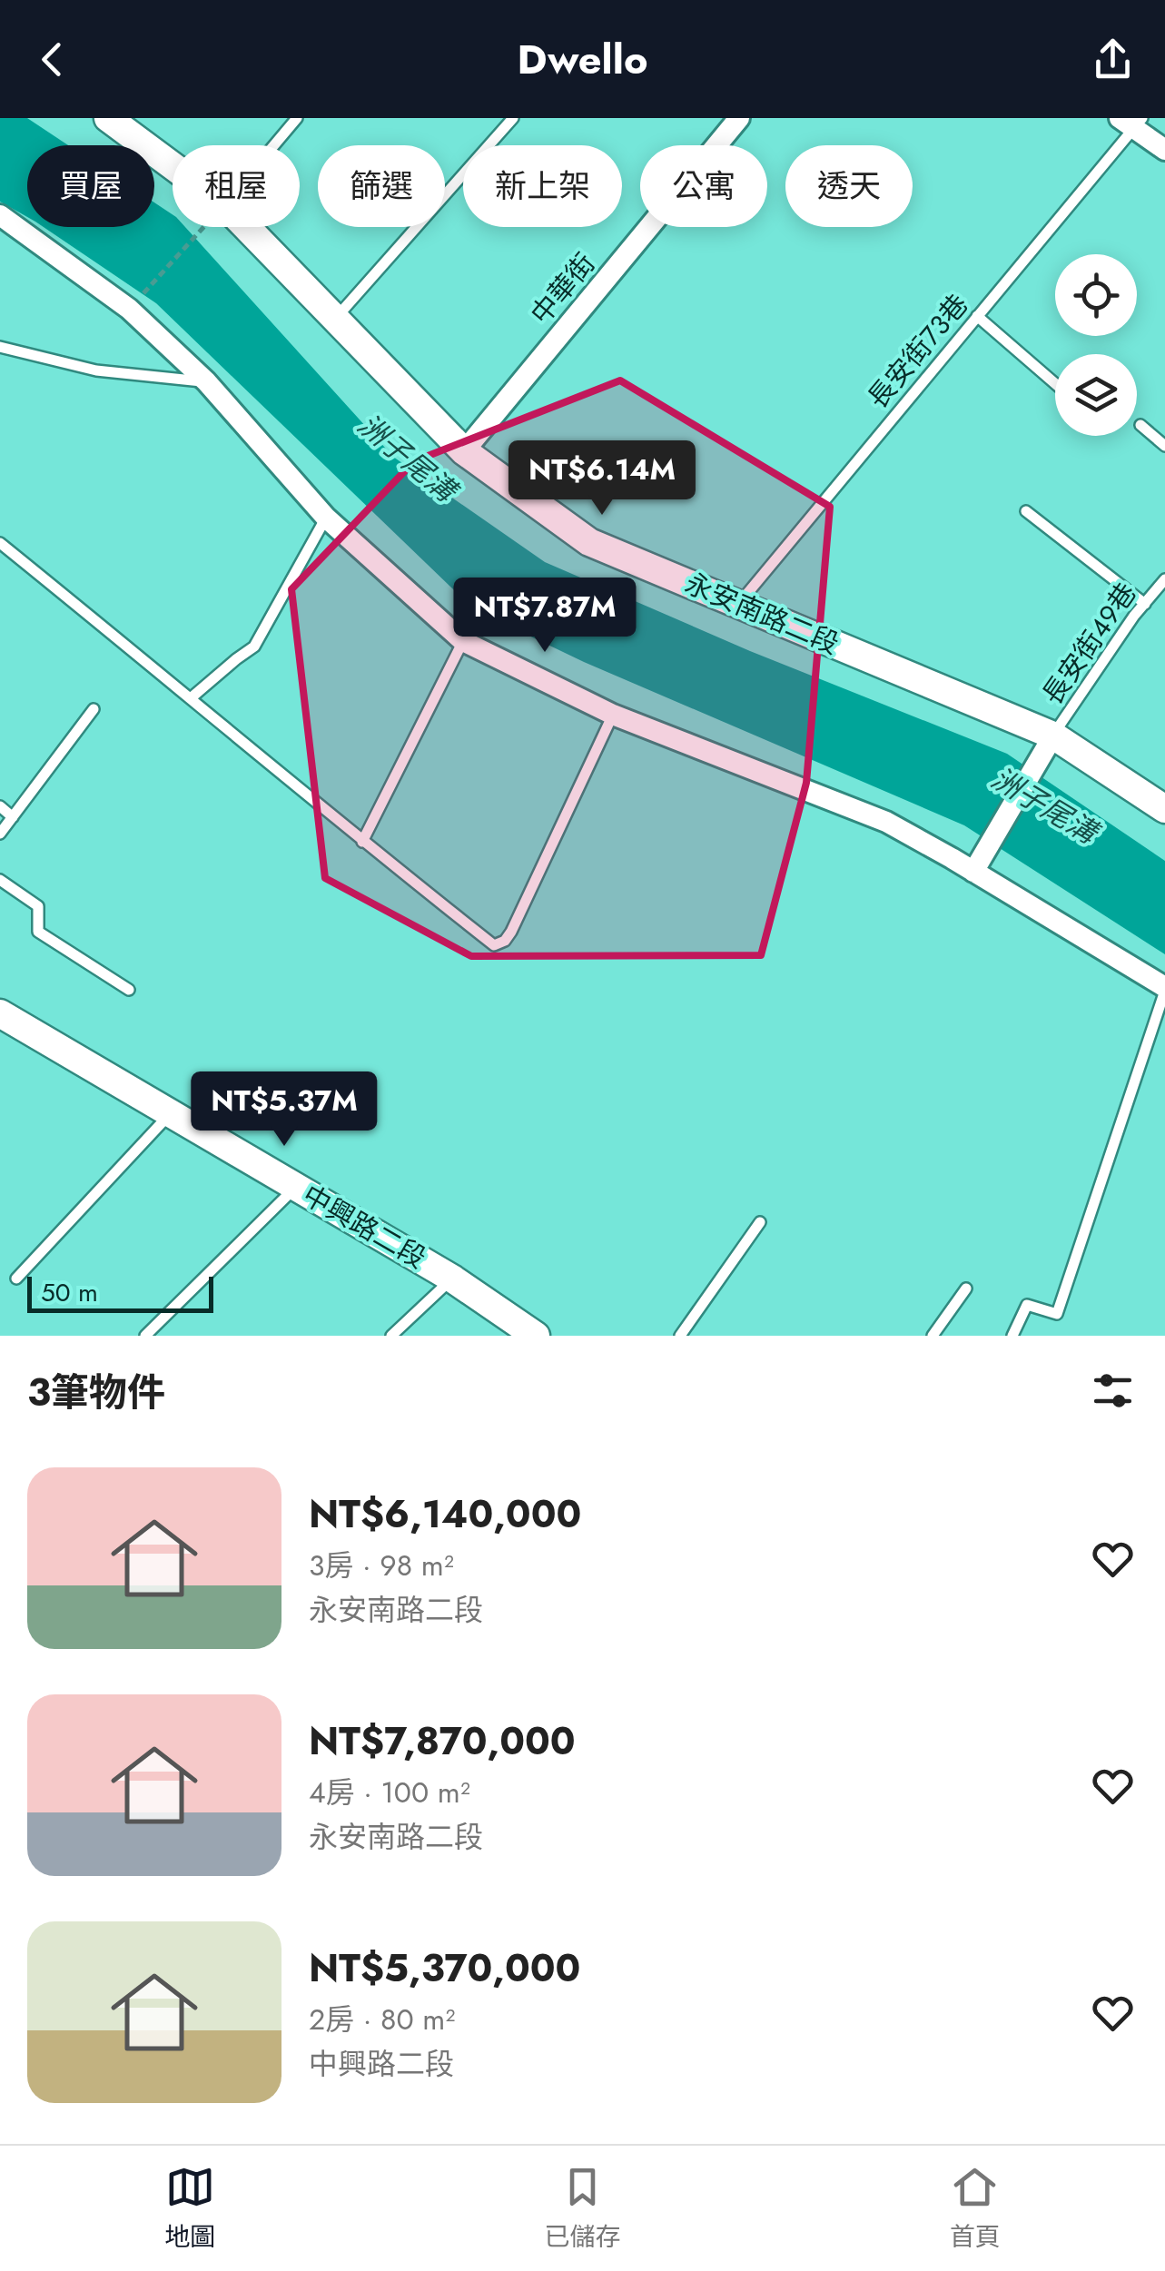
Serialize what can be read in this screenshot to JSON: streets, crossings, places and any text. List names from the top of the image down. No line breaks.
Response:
{"streets":{"main road":["永安南路二段","中興路二段"],"street":["中華街"],"lane":["長安街73巷","長安街49巷"]},"crossings":[["中華街","永安南路二段"],["長安街73巷","永安南路二段"],["永安南路二段","長安街49巷"]],"water":["洲子尾溝"],"scale_bar":"50 m","page":{"header":"Dwello","chip":["買屋","租屋","篩選","新上架","公寓","透天"],"price":["NT$6.14M","NT$7.87M","NT$5.37M"],"scale":"50 m","heading":"3筆物件","list":[{"name":"NT$6,140,000","note":"3房 · 98 m² · 永安南路二段"},{"name":"NT$7,870,000","note":"4房 · 100 m² · 永安南路二段"},{"name":"NT$5,370,000","note":"2房 · 80 m² · 中興路二段"}],"tabs":["地圖","已儲存","首頁"]}}
